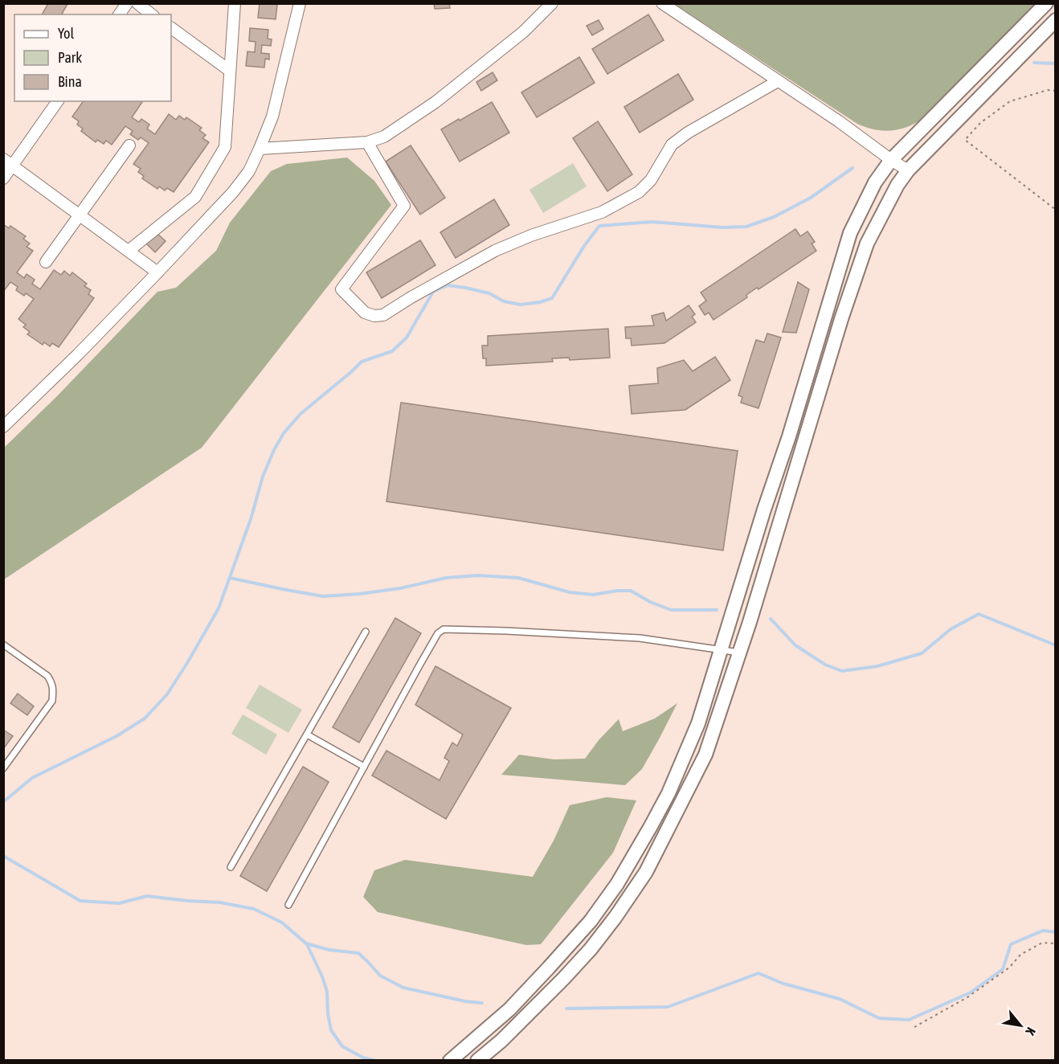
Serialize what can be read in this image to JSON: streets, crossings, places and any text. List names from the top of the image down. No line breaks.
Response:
{"legend":["Yol","Park","Bina"],"north":"bottom right"}
